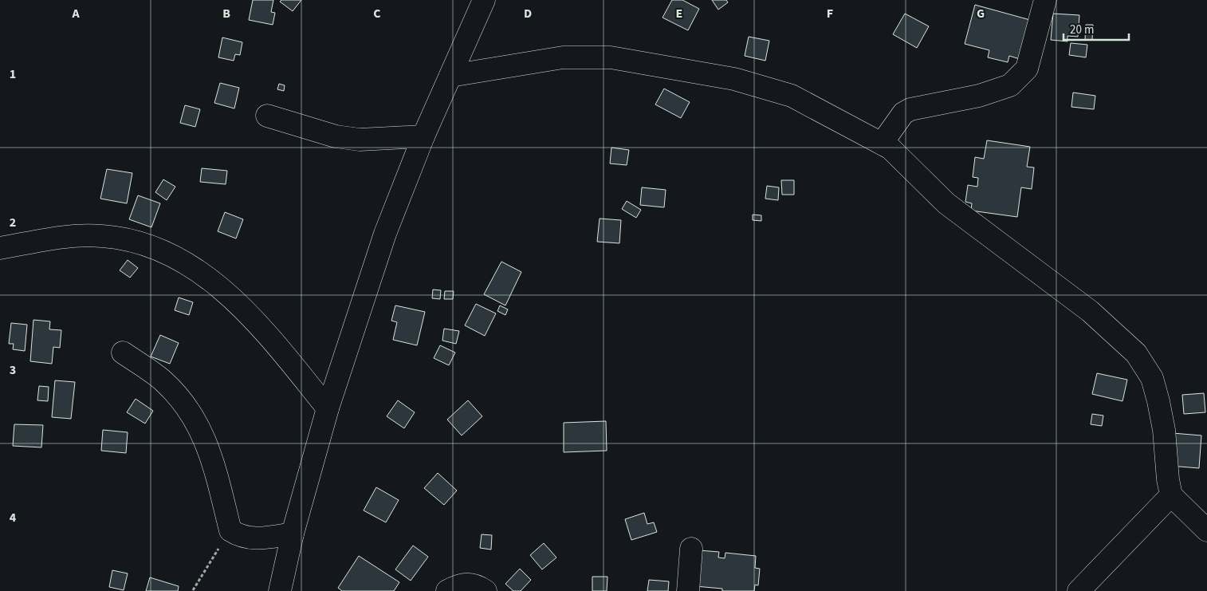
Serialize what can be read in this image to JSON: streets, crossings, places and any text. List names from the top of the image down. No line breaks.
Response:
{"scale_bar":"20 m","grid":{"columns":["A","B","C","D","E","F","G"],"rows":["1","2","3","4"]}}
